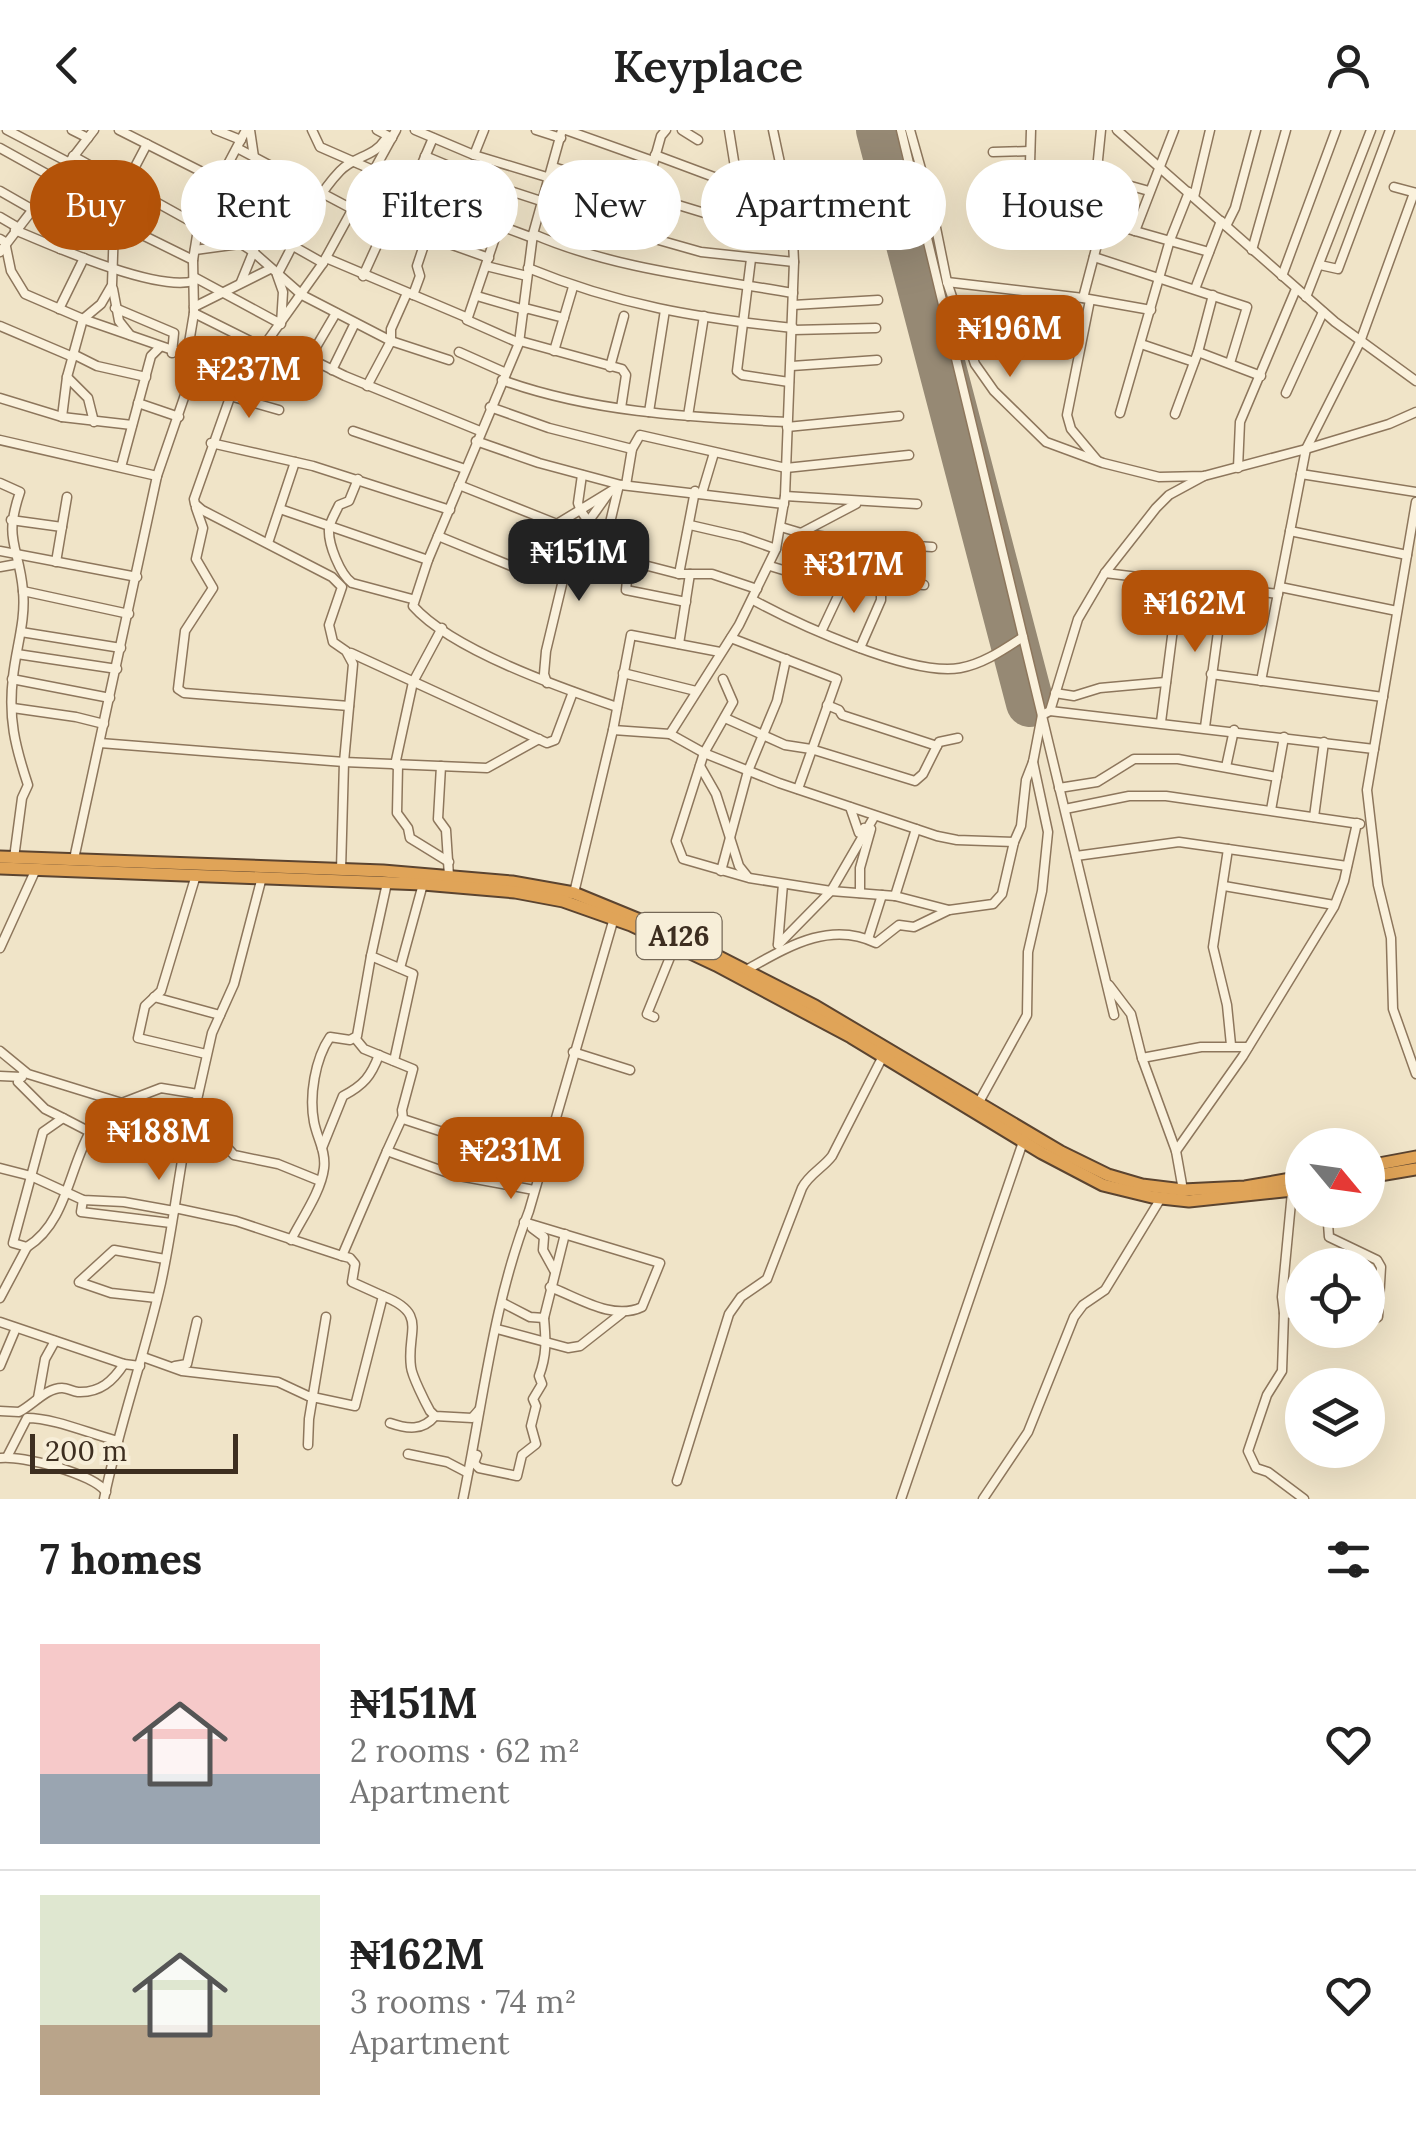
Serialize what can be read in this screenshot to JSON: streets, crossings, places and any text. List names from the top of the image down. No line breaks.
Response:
{"streets":{"highway":["A126"]},"scale_bar":"200 m","north":"bottom right","page":{"header":"Keyplace","chip":["Buy","Rent","Filters","New","Apartment","House"],"price":["₦196M","₦237M","₦151M","₦317M","₦162M","₦188M","₦231M"],"scale":"200 m","heading":"7 homes","list":[{"name":"₦151M","note":"2 rooms · 62 m² · Apartment"},{"name":"₦162M","note":"3 rooms · 74 m² · Apartment"}]}}
